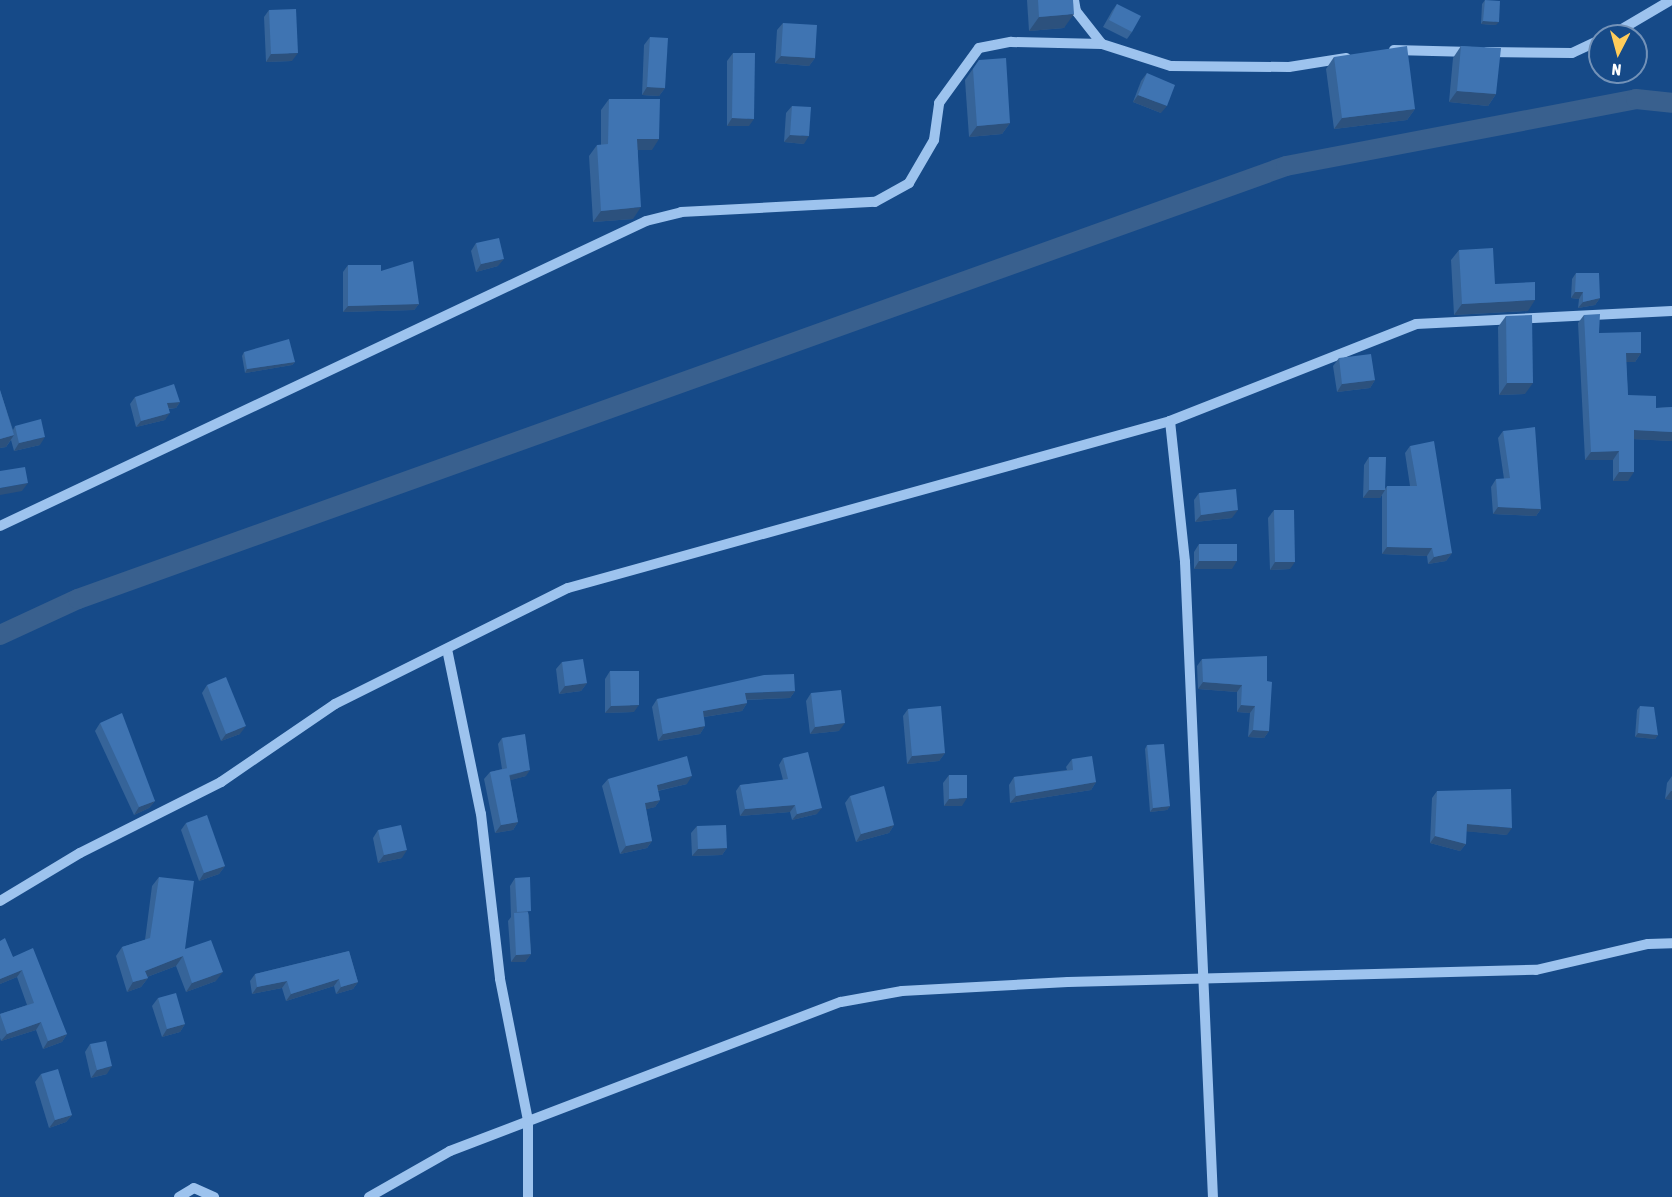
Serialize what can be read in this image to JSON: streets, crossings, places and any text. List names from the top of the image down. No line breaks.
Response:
{"north":"bottom"}
